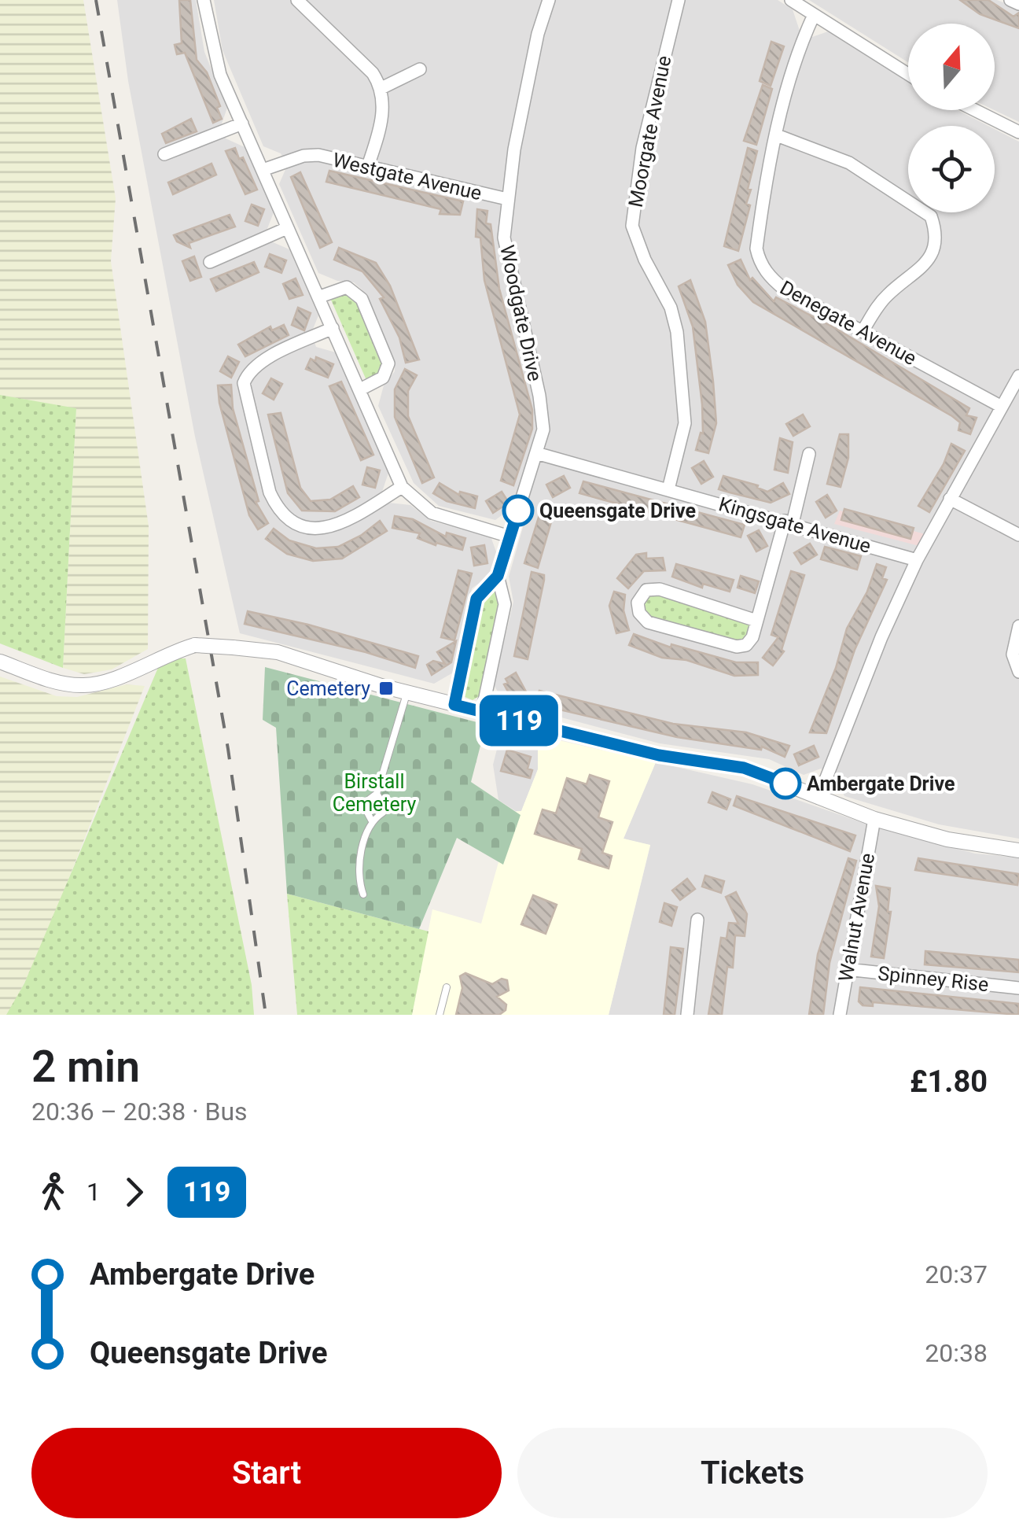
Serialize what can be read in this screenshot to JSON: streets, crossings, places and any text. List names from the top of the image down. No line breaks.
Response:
{"streets":{"street":["Moorgate Avenue","Westgate Avenue","Woodgate Drive","Denegate Avenue","Kingsgate Avenue","Walnut Avenue","Spinney Rise"]},"crossings":[["Moorgate Avenue","Kingsgate Avenue"],["Westgate Avenue","Woodgate Drive"],["Woodgate Drive","Kingsgate Avenue"],["Walnut Avenue","Spinney Rise"]],"parks":["Birstall Cemetery"],"places":{"other":["Queensgate Drive","Ambergate Drive"],"transit":["Cemetery"]},"lines":["bus line 119"],"north":"top","page":{"on_map":"119","heading":["2 min","20:36 – 20:38 · Bus","£1.80"],"legs":["1","119"],"list":[{"name":"Ambergate Drive","value":"20:37"},{"name":"Queensgate Drive","value":"20:38"}],"buttons":["Start","Tickets"]}}
